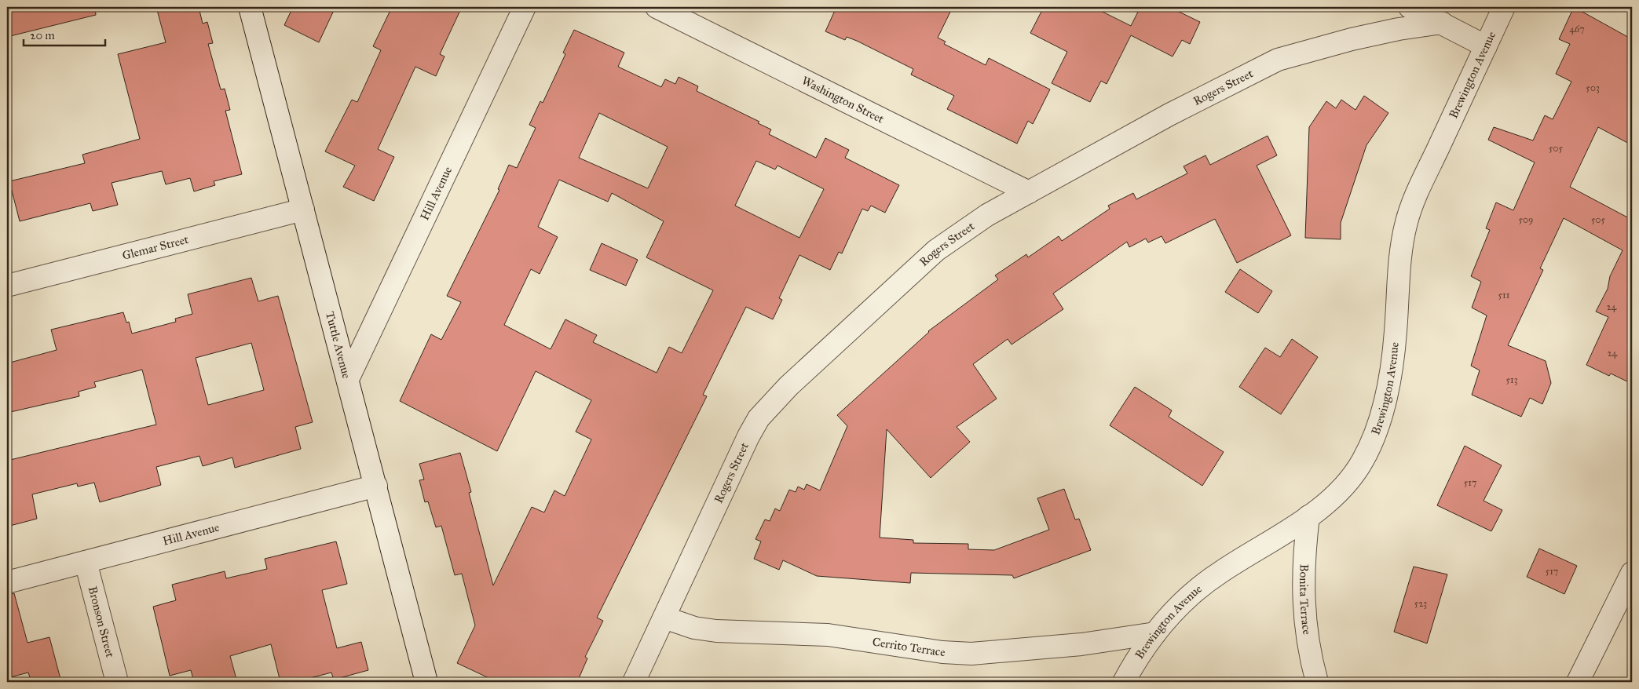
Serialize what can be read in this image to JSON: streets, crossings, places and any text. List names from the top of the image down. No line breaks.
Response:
{"streets":{"street":["Brewington Avenue","Rogers Street","Washington Street","Hill Avenue","Glemar Street","Tuttle Avenue","Bonita Terrace","Bronson Street","Cerrito Terrace"]},"crossings":[["Brewington Avenue","Bonita Terrace"],["Brewington Avenue","Cerrito Terrace"],["Rogers Street","Washington Street"],["Rogers Street","Cerrito Terrace"],["Hill Avenue","Tuttle Avenue"],["Hill Avenue","Bronson Street"],["Glemar Street","Tuttle Avenue"]],"house_numbers":["467","503","505","509","505","511","24","24","513","517","517","523"],"scale_bar":"20 m"}
